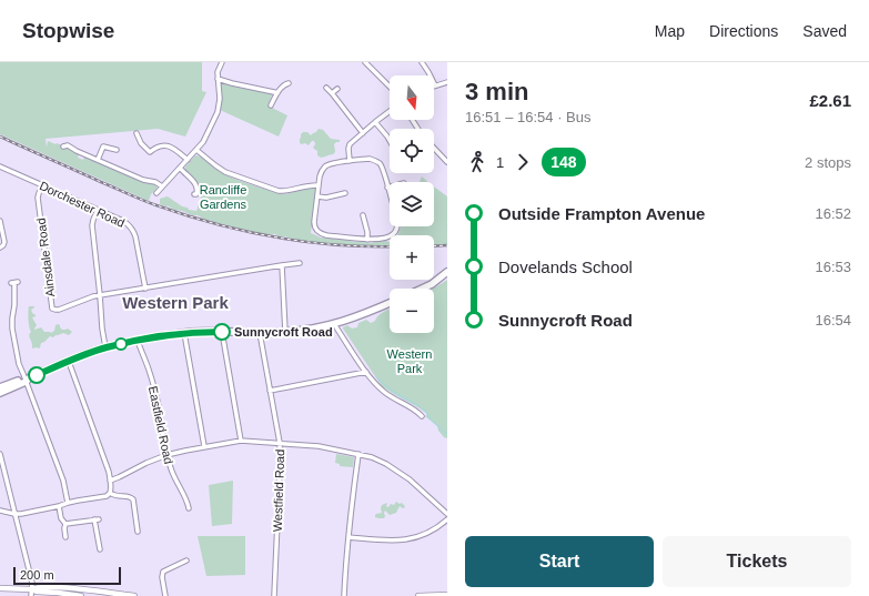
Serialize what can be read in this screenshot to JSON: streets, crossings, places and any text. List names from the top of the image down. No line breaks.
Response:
{"streets":{"street":["Dorchester Road","Ainsdale Road","Eastfield Road","Westfield Road"]},"crossings":[["Dorchester Road","Ainsdale Road"]],"districts":["Western Park"],"parks":["Rancliffe Gardens","Western Park"],"places":["Sunnycroft Road"],"lines":["bus line 148"],"scale_bar":"200 m","north":"bottom","page":{"header":"Stopwise","nav":["Map","Directions","Saved"],"heading":["3 min","16:51 – 16:54 · Bus","£2.61"],"map_buttons":["+","−"],"legs":["1","148","2 stops"],"list":[{"name":"Outside Frampton Avenue","value":"16:52"},{"name":"Dovelands School","value":"16:53"},{"name":"Sunnycroft Road","value":"16:54"}],"buttons":["Start","Tickets"],"scale":"200 m"}}
